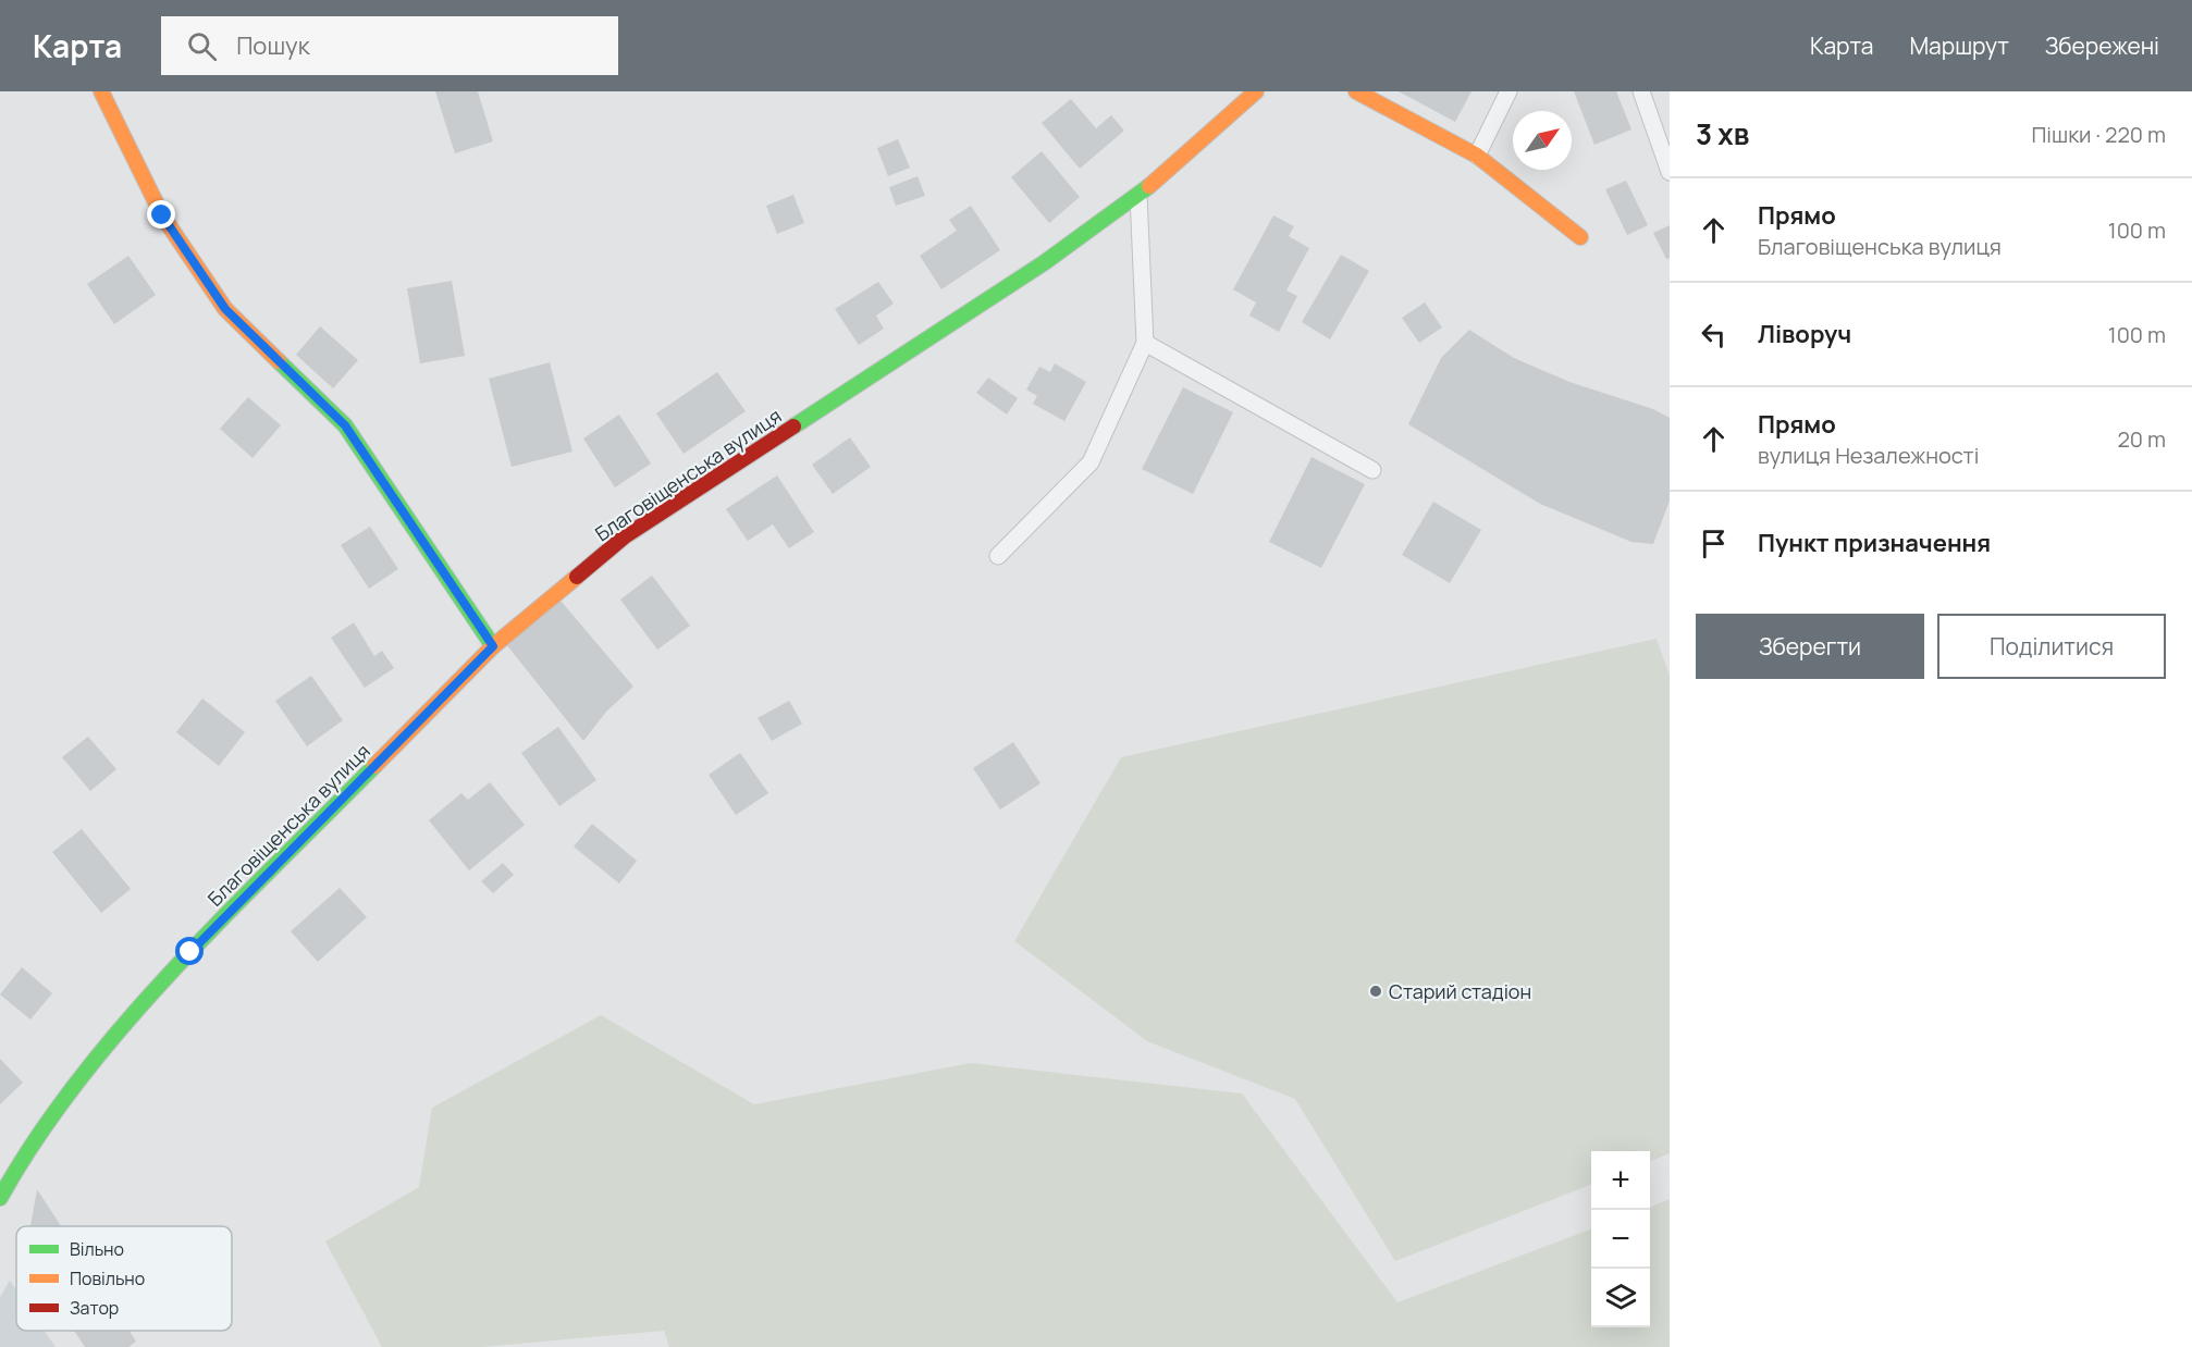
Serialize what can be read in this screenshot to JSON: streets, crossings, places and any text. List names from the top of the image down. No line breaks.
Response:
{"streets":{"street":["Благовіщенська вулиця"]},"places":["Старий стадіон"],"legend":["Вільно","Повільно","Затор"],"north":"top right","page":{"header":"Карта","search":"Пошук","nav":["Карта","Маршрут","Збережені"],"heading":["3 хв","Пішки · 220 m"],"list":[["Прямо","Благовіщенська вулиця","100 m"],["Ліворуч","100 m"],["Прямо","вулиця Незалежності","20 m"],"Пункт призначення"],"buttons":["Зберегти","Поділитися"],"map_buttons":["+","−"]}}
